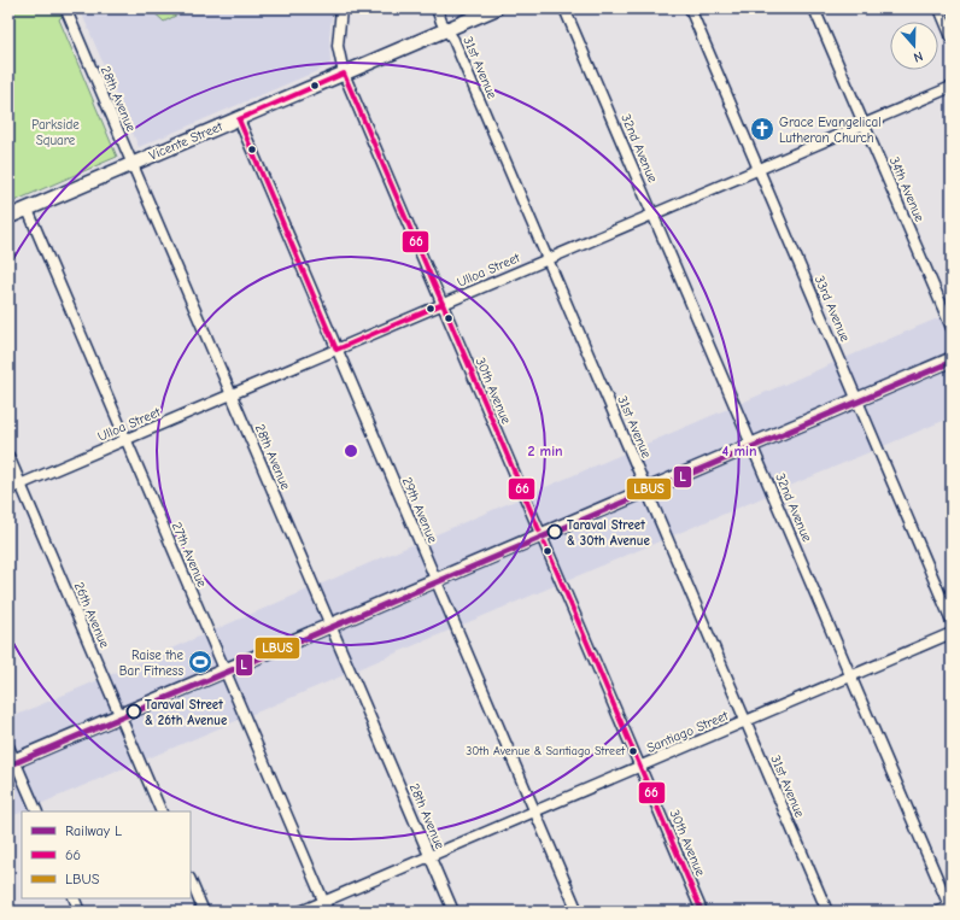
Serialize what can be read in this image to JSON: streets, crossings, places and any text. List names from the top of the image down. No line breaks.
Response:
{"streets":{"street":["31st Avenue","28th Avenue","Vicente Street","32nd Avenue","34th Avenue","Ulloa Street","33rd Avenue","30th Avenue","29th Avenue","27th Avenue","26th Avenue","Santiago Street"]},"crossings":[["31st Avenue","Vicente Street"],["31st Avenue","Ulloa Street"],["31st Avenue","Santiago Street"],["28th Avenue","Vicente Street"],["28th Avenue","Ulloa Street"],["28th Avenue","Santiago Street"],["Vicente Street","30th Avenue"],["Vicente Street","29th Avenue"],["Vicente Street","27th Avenue"],["32nd Avenue","Ulloa Street"],["32nd Avenue","Santiago Street"],["34th Avenue","Ulloa Street"],["Ulloa Street","33rd Avenue"],["Ulloa Street","30th Avenue"],["Ulloa Street","29th Avenue"],["Ulloa Street","27th Avenue"],["Ulloa Street","26th Avenue"],["30th Avenue","Santiago Street"],["29th Avenue","Santiago Street"],["27th Avenue","Santiago Street"]],"parks":["Parkside Square"],"places":{"church":["Grace Evangelical Lutheran Church"],"other":["Taraval Street & 30th Avenue","Taraval Street & 26th Avenue","30th Avenue & Santiago Street"],"sports":["Raise the Bar Fitness"]},"lines":["transit line 66","transit line LBUS","rail line L"],"legend":["Railway L","66","LBUS"],"north":"bottom","rings":["2 min","4 min"]}
